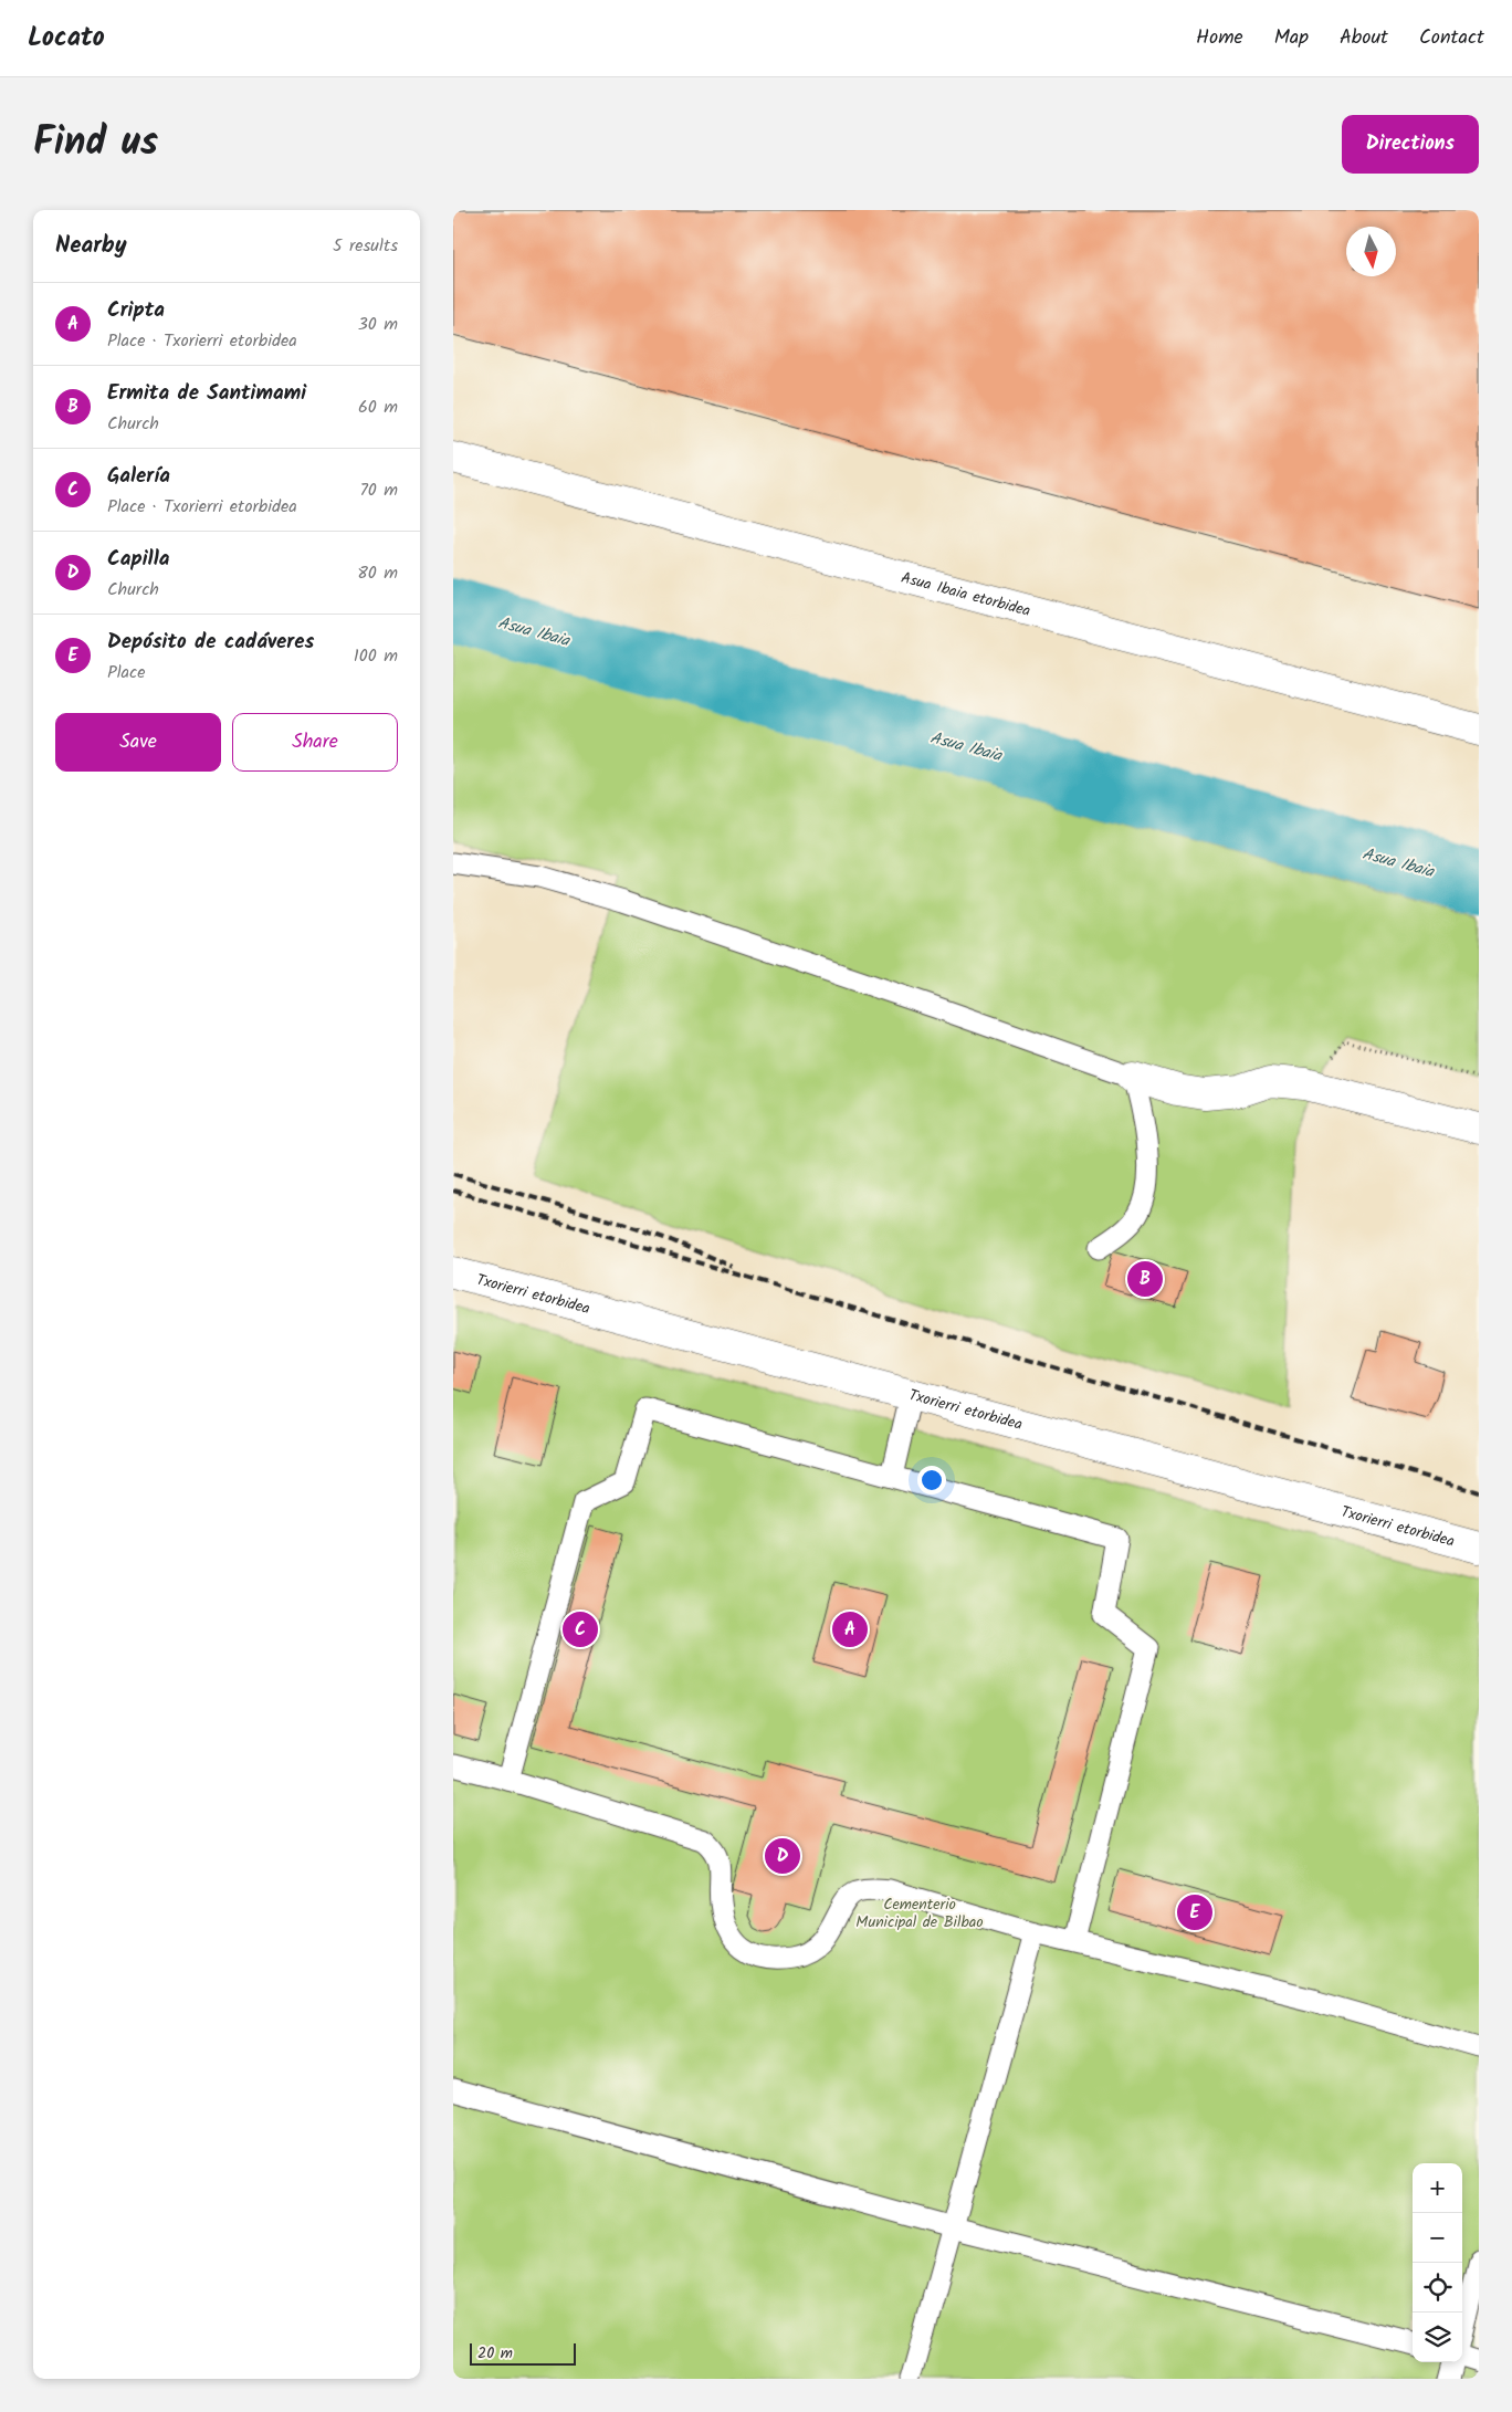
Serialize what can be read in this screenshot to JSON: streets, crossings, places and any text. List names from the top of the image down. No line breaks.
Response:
{"streets":{"street":["Asua Ibaia etorbidea","Txorierri etorbidea"]},"water":["Asua Ibaia"],"parks":["Cementerio Municipal de Bilbao"],"scale_bar":"20 m","north":"bottom","page":{"header":"Locato","nav":["Home","Map","About","Contact"],"title":"Find us","buttons":["Directions",["Save","Share"]],"heading":["Nearby","5 results"],"list":[{"mark":"A","name":"Cripta","note":"Place · Txorierri etorbidea","value":"30 m"},{"mark":"B","name":"Ermita de Santimami","note":"Church","value":"60 m"},{"mark":"C","name":"Galería","note":"Place · Txorierri etorbidea","value":"70 m"},{"mark":"D","name":"Capilla","note":"Church","value":"80 m"},{"mark":"E","name":"Depósito de cadáveres","note":"Place","value":"100 m"}],"pins":["B","A","C","D","E"],"map_buttons":["+","−"],"scale":"20 m"}}
